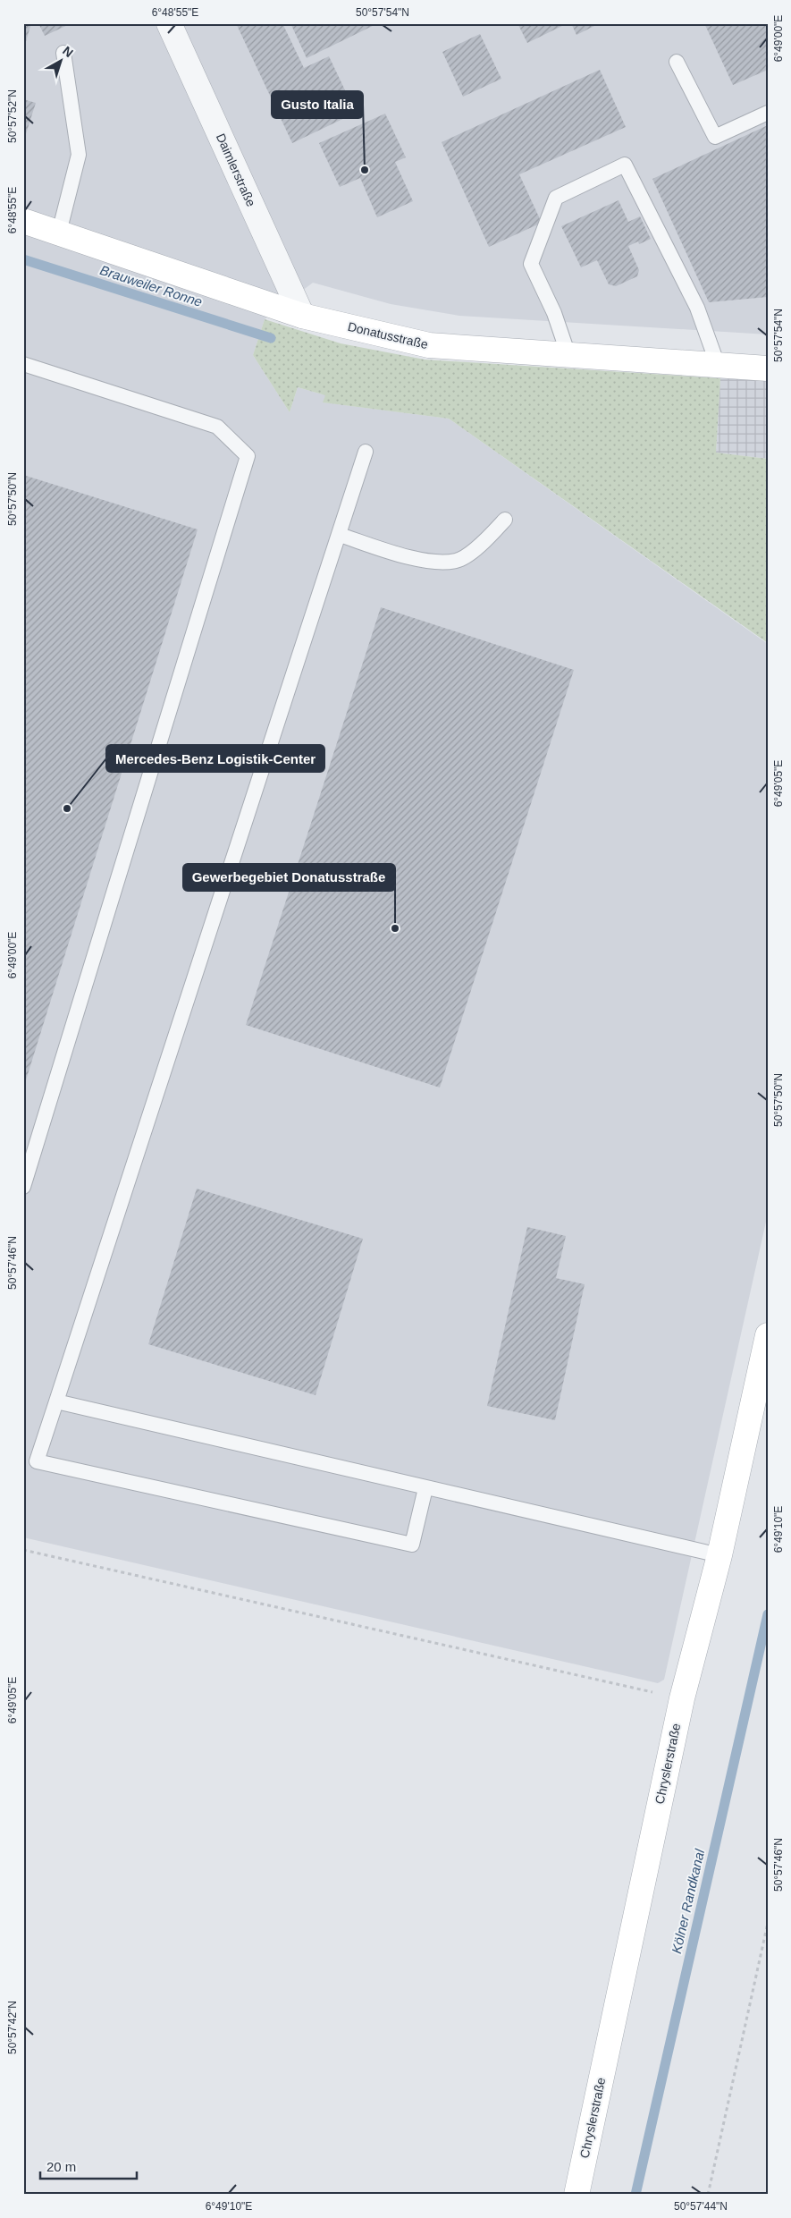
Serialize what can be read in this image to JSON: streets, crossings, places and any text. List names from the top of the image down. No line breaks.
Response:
{"streets":{"street":["Daimlerstraße","Donatusstraße","Chryslerstraße"]},"crossings":[["Daimlerstraße","Donatusstraße"]],"water":["Brauweiler Ronne","Kölner Randkanal"],"places":["Gusto Italia","Mercedes-Benz Logistik-Center","Gewerbegebiet Donatusstraße"],"scale_bar":"20 m","north":"top right","coordinates":["6°48'55\"E","50°57'54\"N","6°49'00\"E","50°57'52\"N","50°57'50\"N","6°49'05\"E","50°57'46\"N","6°49'10\"E","50°57'42\"N","50°57'44\"N"]}
